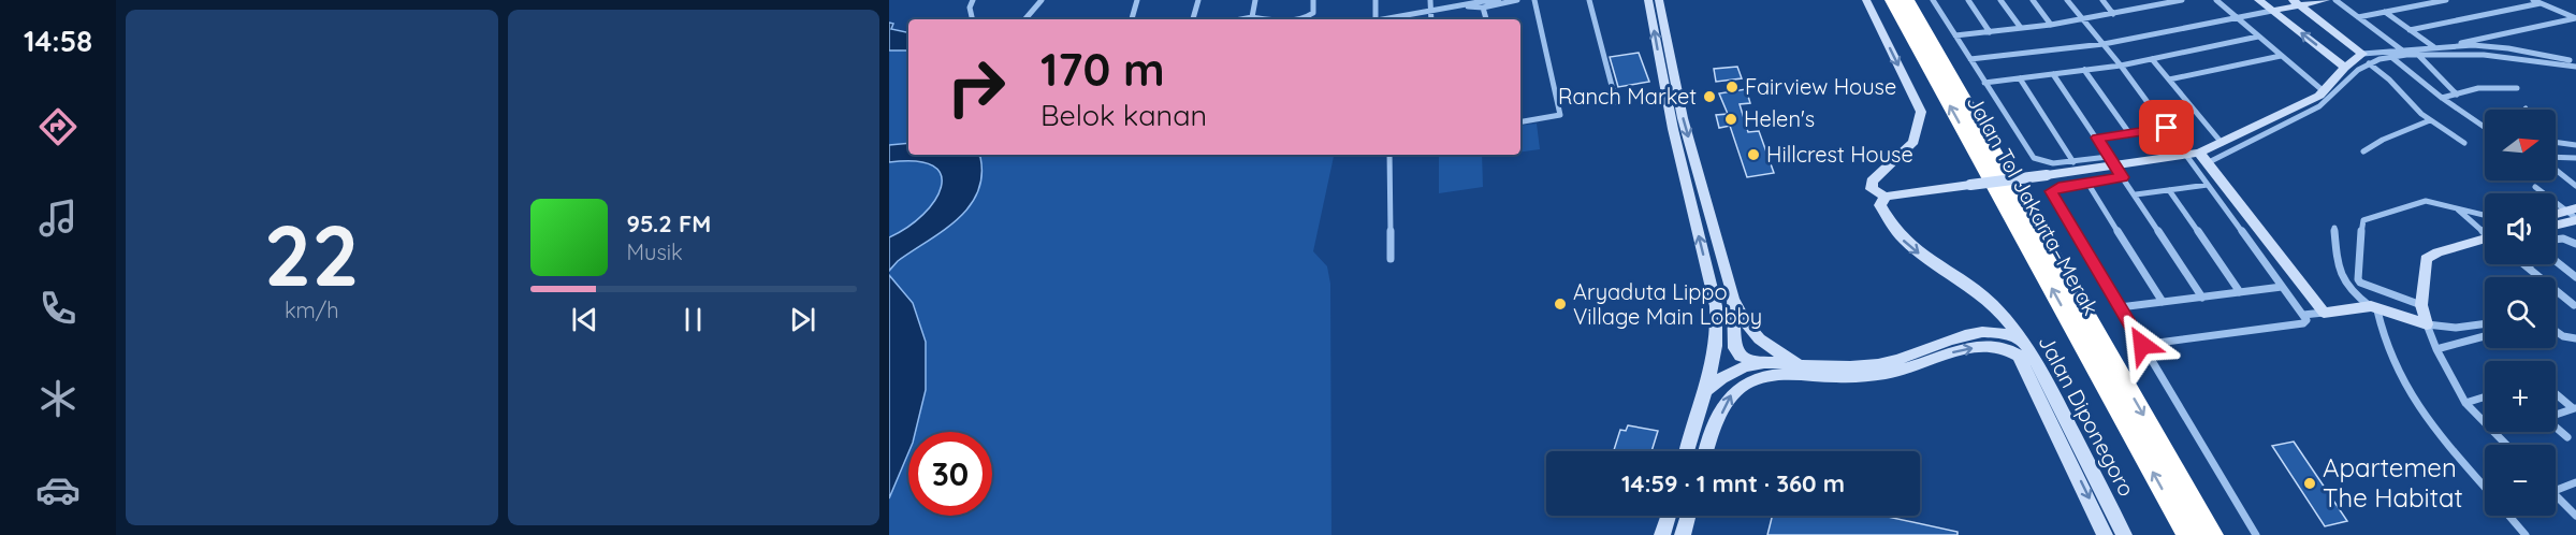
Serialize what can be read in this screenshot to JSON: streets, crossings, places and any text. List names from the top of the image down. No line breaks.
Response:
{"streets":{"highway":["Jalan Tol Jakarta–Merak"],"street":["Jalan Diponegoro"]},"places":["Fairview House","Ranch Market","Helen's","Hillcrest House","Aryaduta Lippo Village Main Lobby","Apartemen The Habitat"],"north":"right","page":{"tabs":"14:58","tile":["22","km/h"],"turn":["170 m","Belok kanan"],"map_buttons":["+","−"],"song":["95.2 FM","Musik"],"limit":"30","trip":"14:59 · 1 mnt · 360 m"}}
